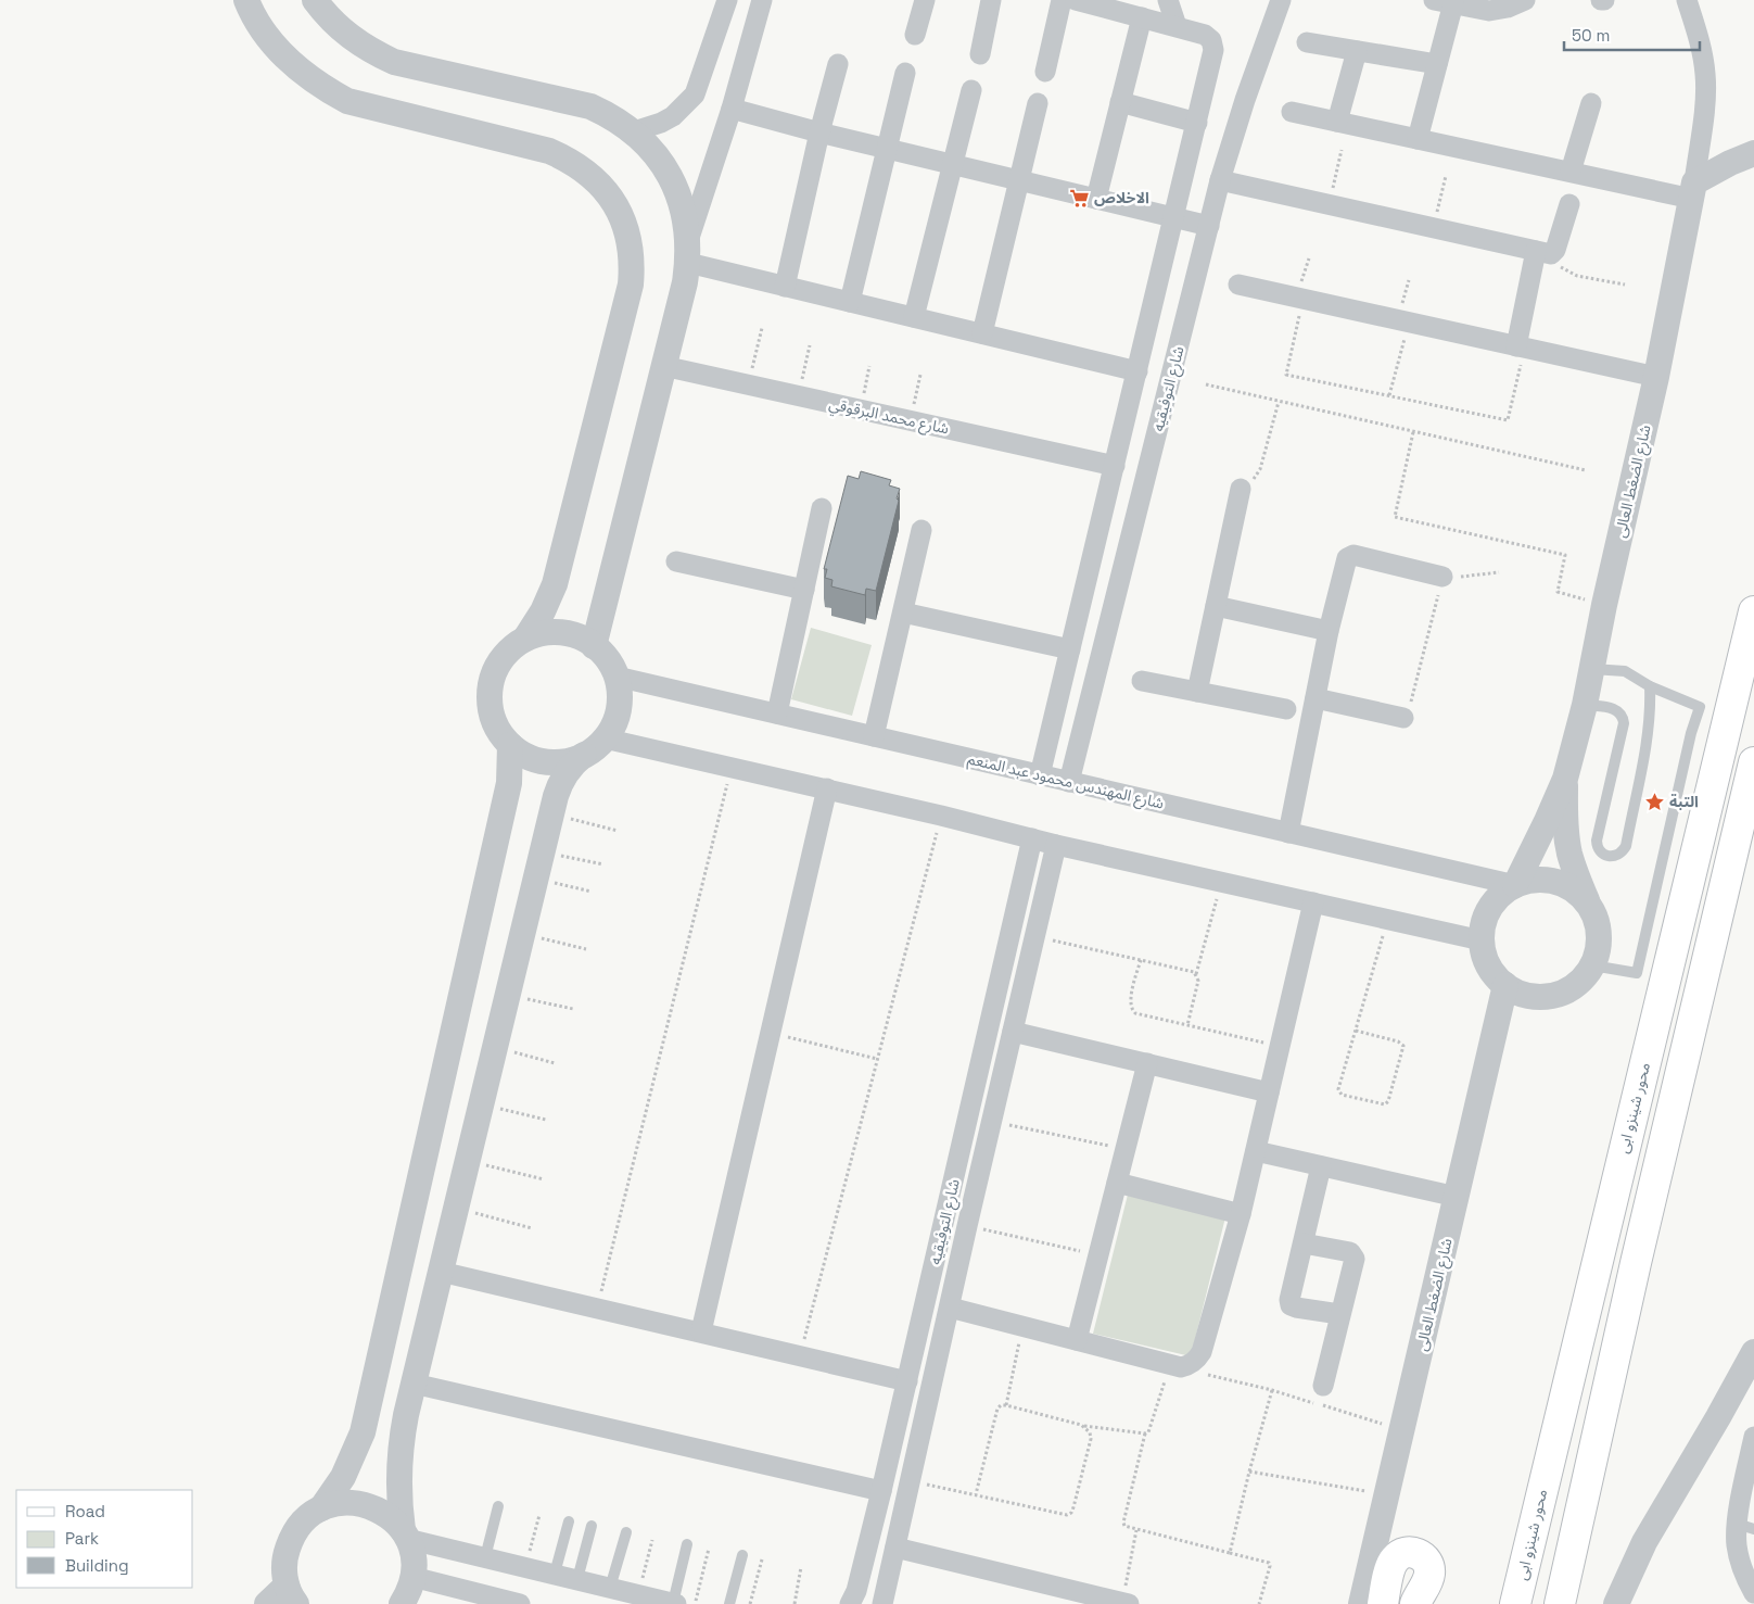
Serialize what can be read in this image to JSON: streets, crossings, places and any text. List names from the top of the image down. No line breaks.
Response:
{"streets":{"main road":["محور شينزو ابى"],"street":["شارع التوفيقيه","شارع محمد البرقوقي","شارع الضغط العالى","شارع المهندس محمود عبد المنعم"]},"crossings":[["شارع التوفيقيه","شارع المهندس محمود عبد المنعم"],["شارع الضغط العالى","شارع المهندس محمود عبد المنعم"]],"places":{"supermarket":["الاخلاص"],"place":["التبة"]},"legend":["Road","Park","Building"],"scale_bar":"50 m"}
